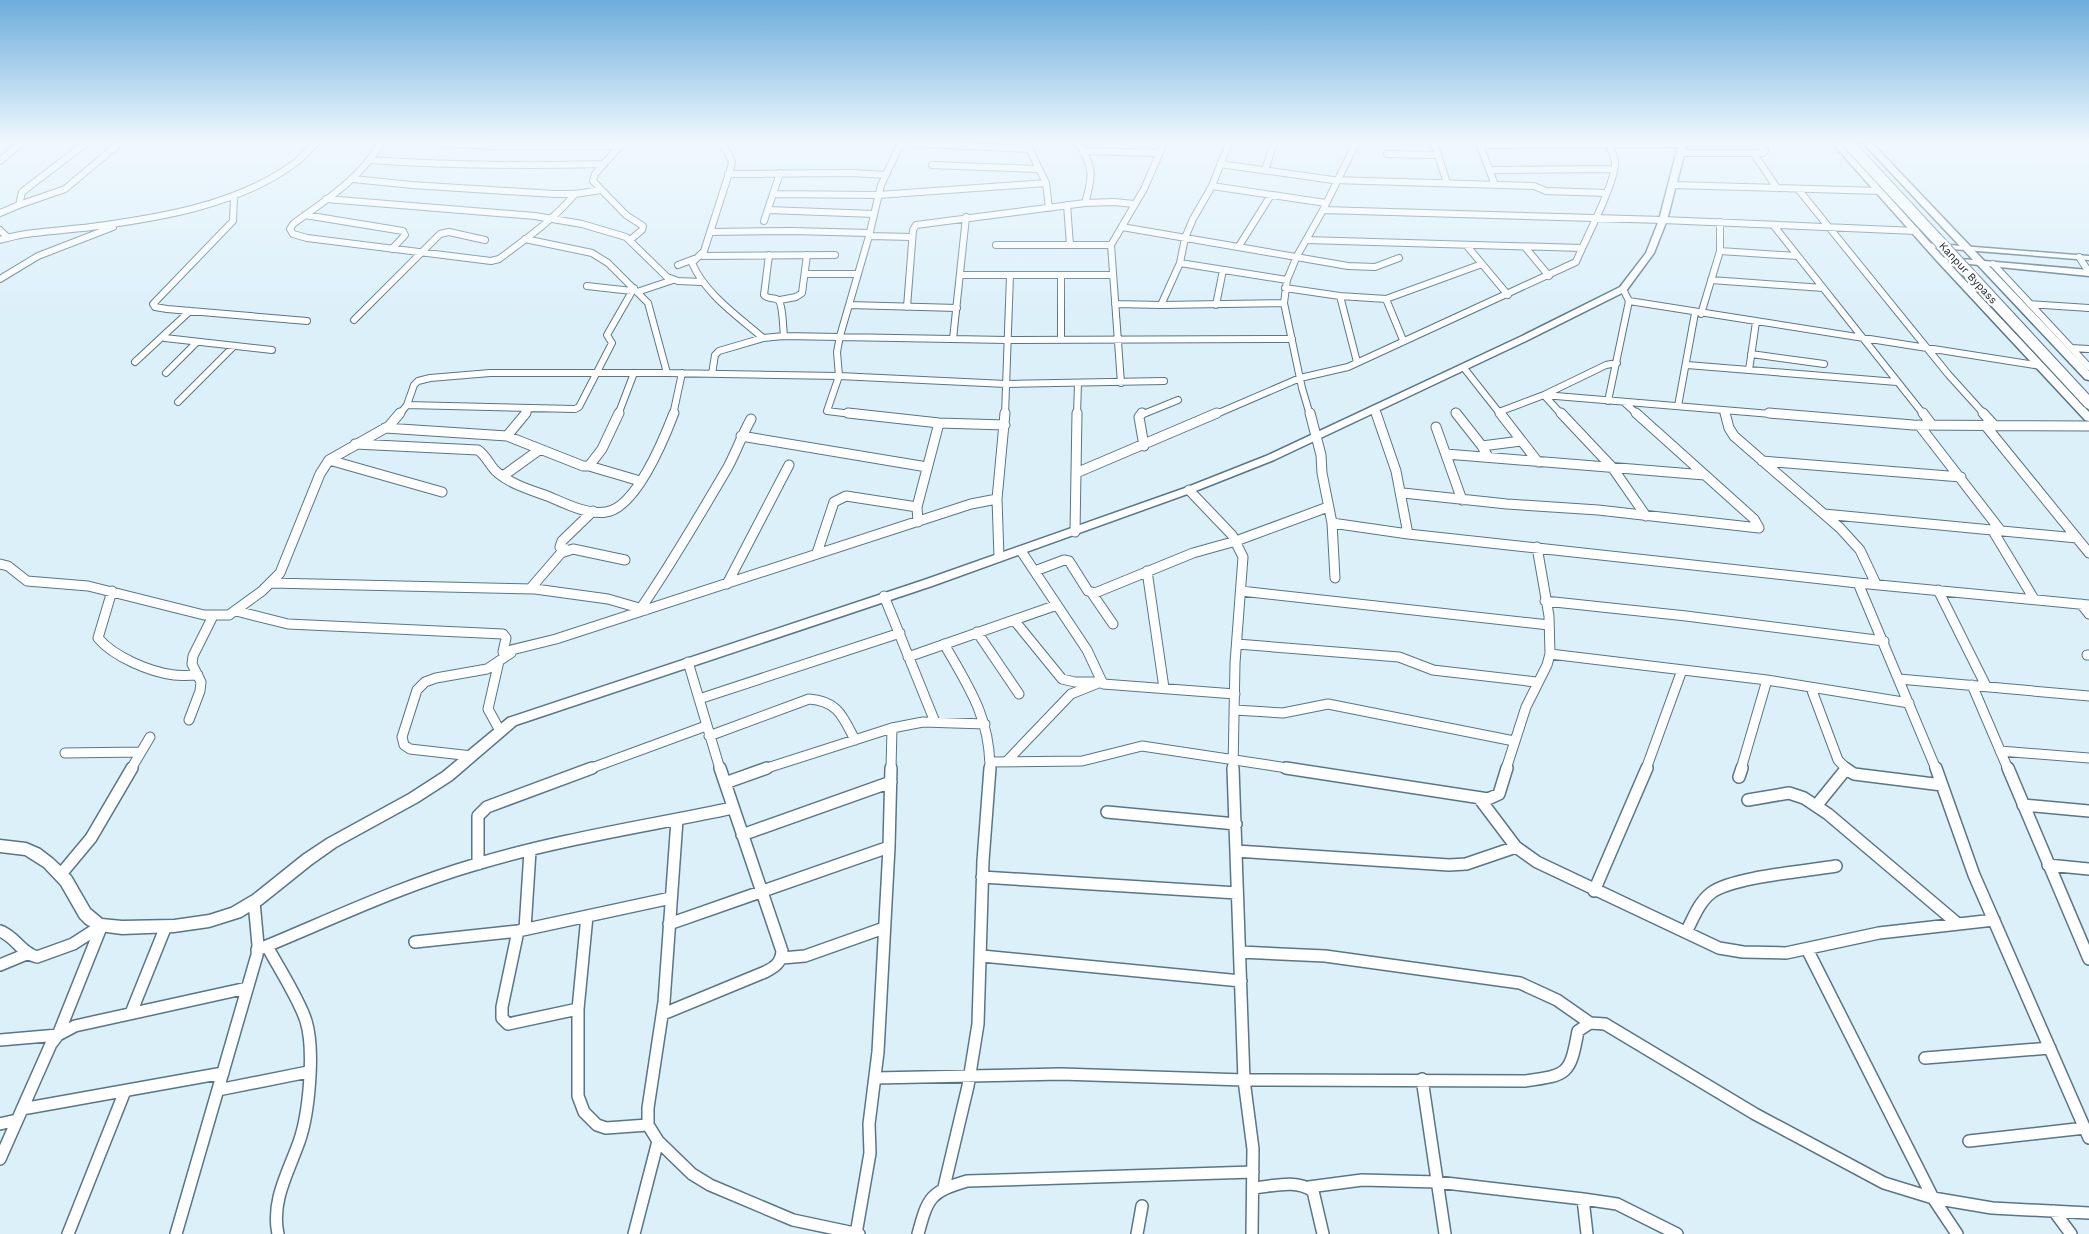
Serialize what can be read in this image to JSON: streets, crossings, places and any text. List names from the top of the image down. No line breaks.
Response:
{"streets":{"highway":["Kanpur Bypass"]}}
